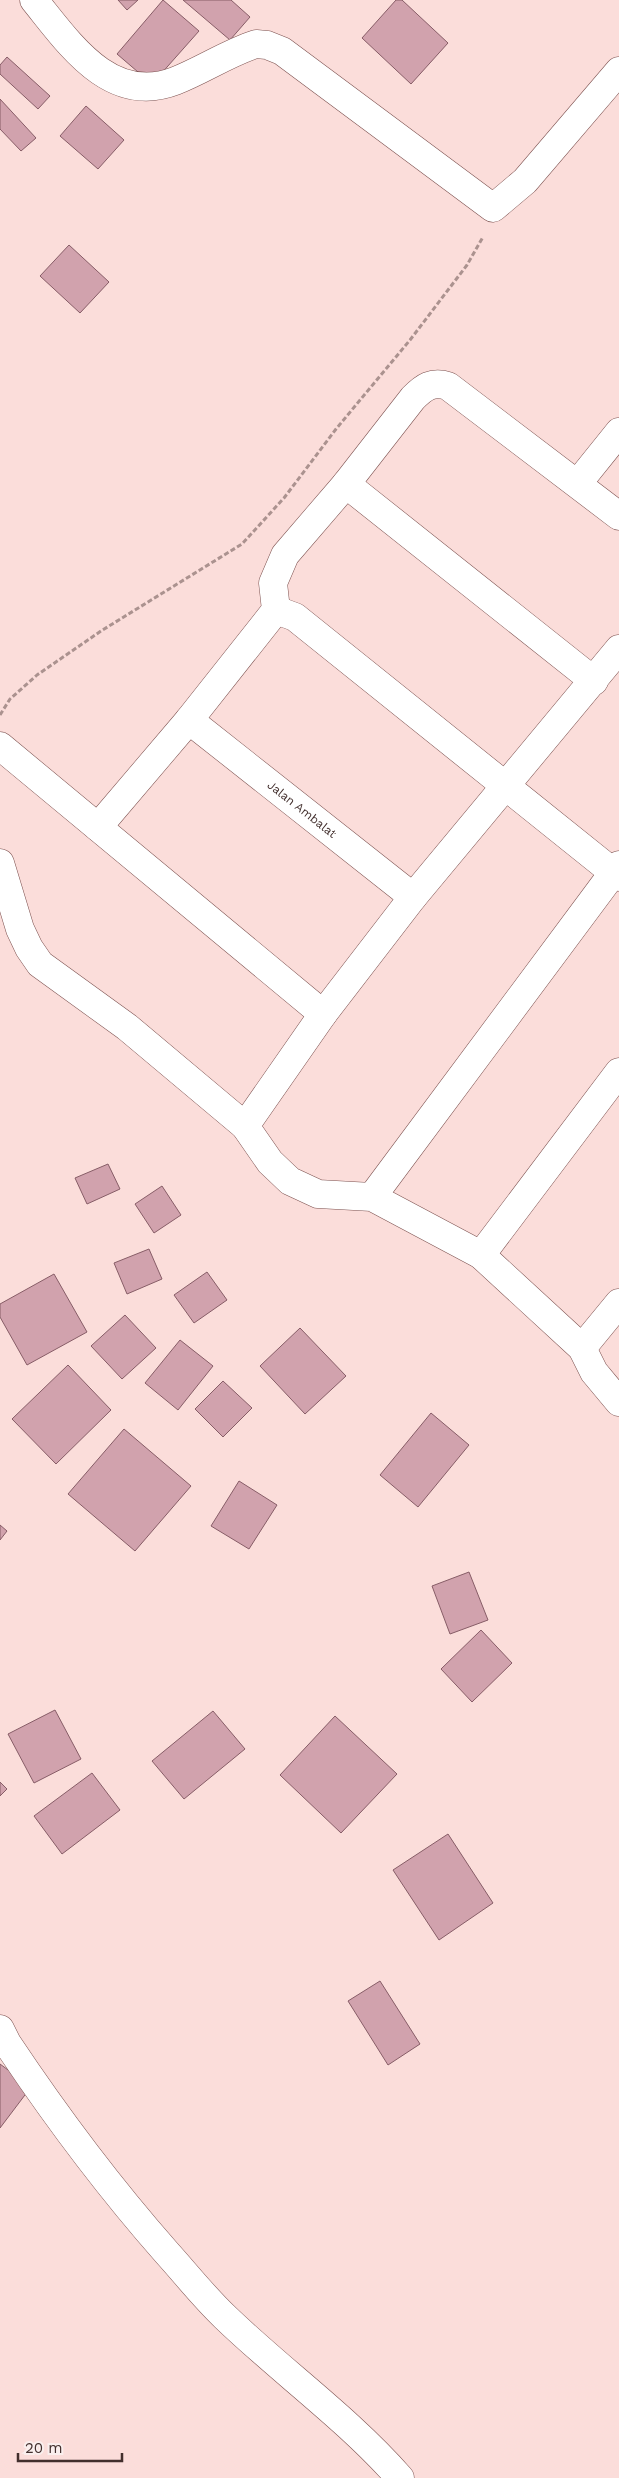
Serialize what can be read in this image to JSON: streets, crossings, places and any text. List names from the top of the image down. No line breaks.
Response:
{"streets":{"street":["Jalan Ambalat"]},"scale_bar":"20 m"}
